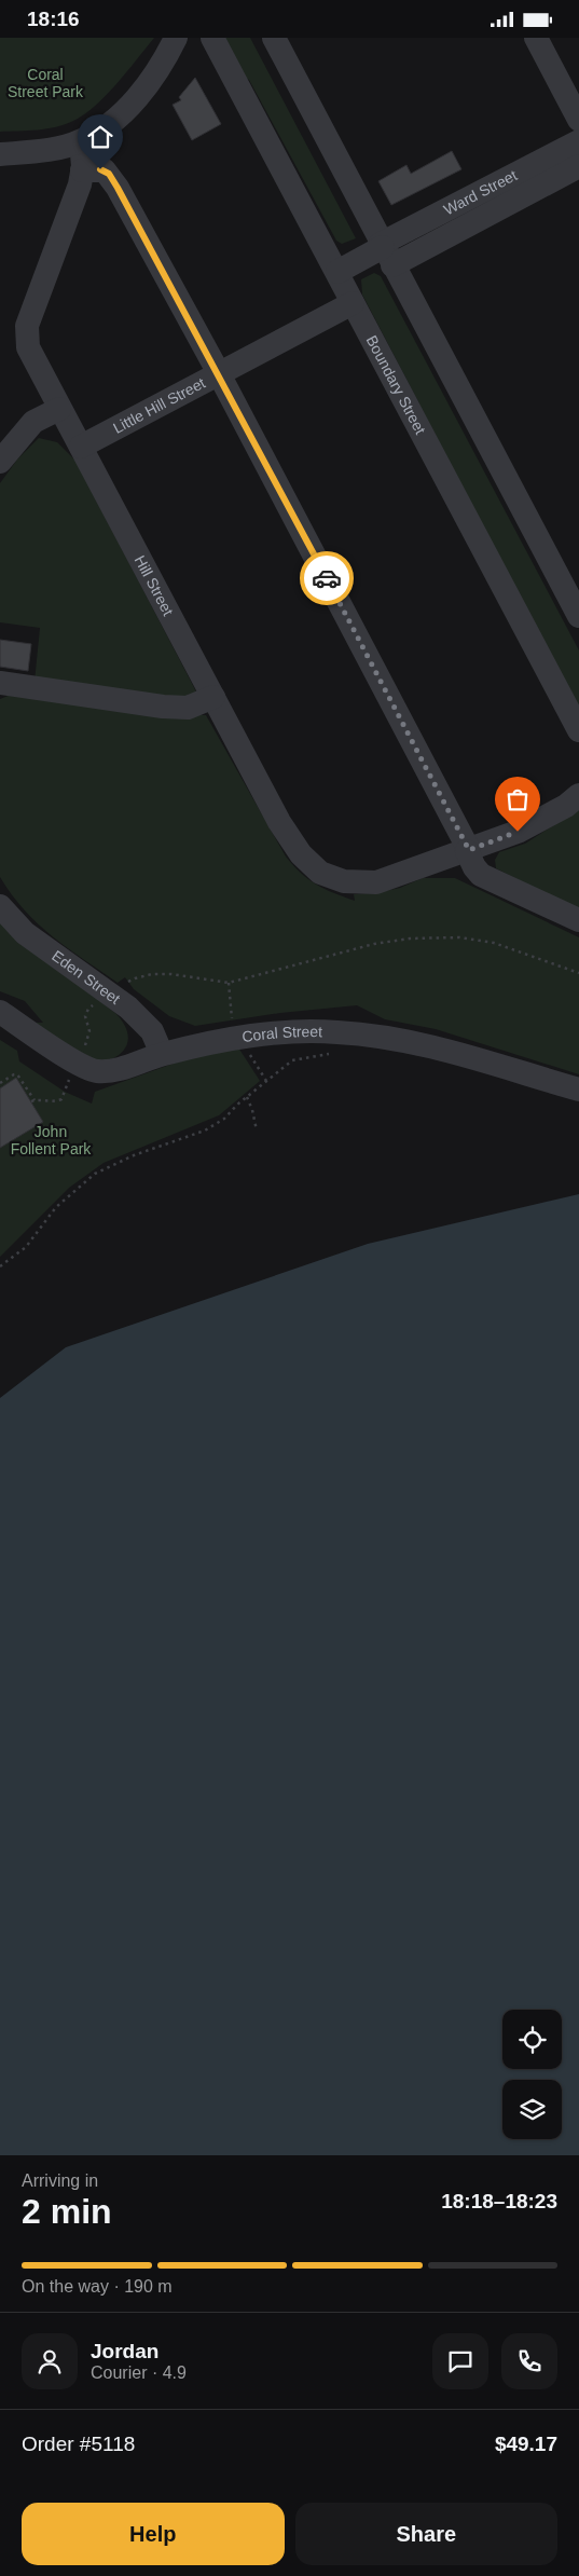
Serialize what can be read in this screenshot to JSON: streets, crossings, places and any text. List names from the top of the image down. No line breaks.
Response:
{"streets":{"street":["Ward Street","Boundary Street","Little Hill Street","Hill Street","Eden Street","Coral Street"]},"crossings":[["Ward Street","Boundary Street"],["Boundary Street","Little Hill Street"],["Little Hill Street","Hill Street"],["Eden Street","Coral Street"]],"parks":["Coral Street Park","John Follent Park"],"page":{"status":"18:16","heading":["2 min","Arriving in","18:18–18:23"],"panel":["Jordan","Courier · 4.9","Order #5118","$49.17"],"bar":"On the way · 190 m","buttons":["Help","Share"]}}
